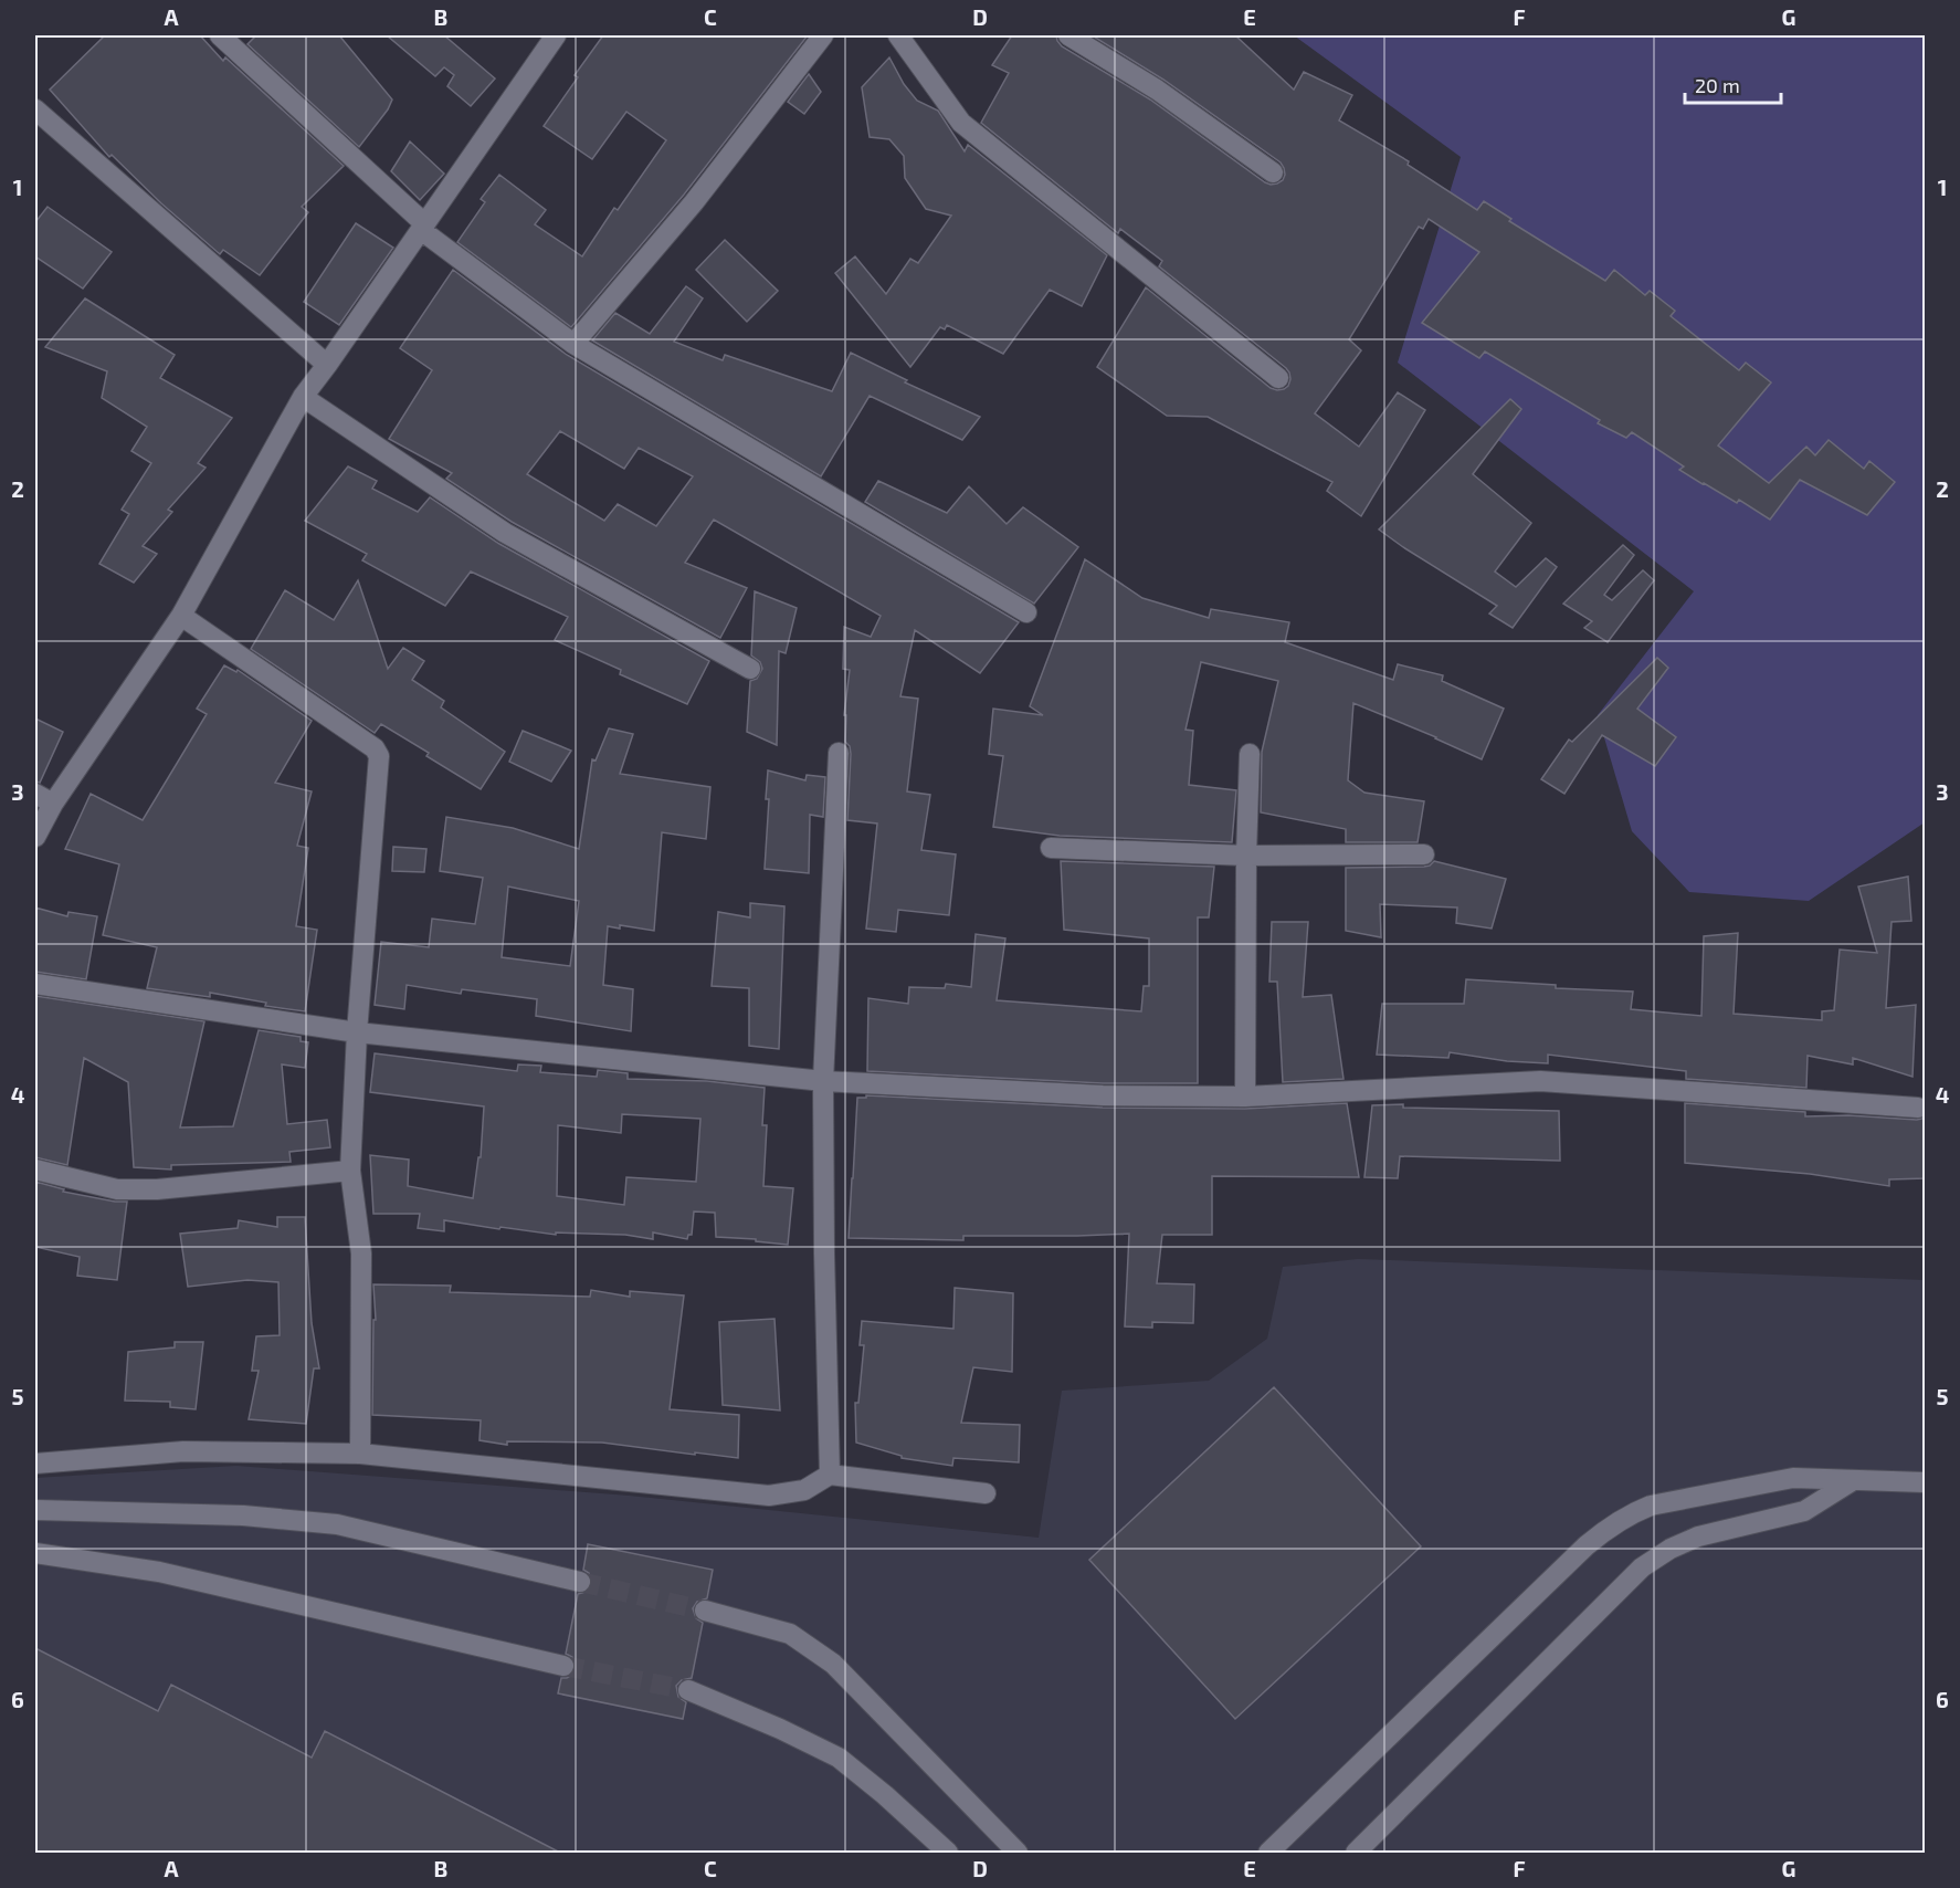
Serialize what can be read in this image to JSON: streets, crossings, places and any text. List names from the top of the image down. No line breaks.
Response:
{"scale_bar":"20 m","grid":{"columns":["A","B","C","D","E","F","G"],"rows":["1","2","3","4","5","6"]}}
